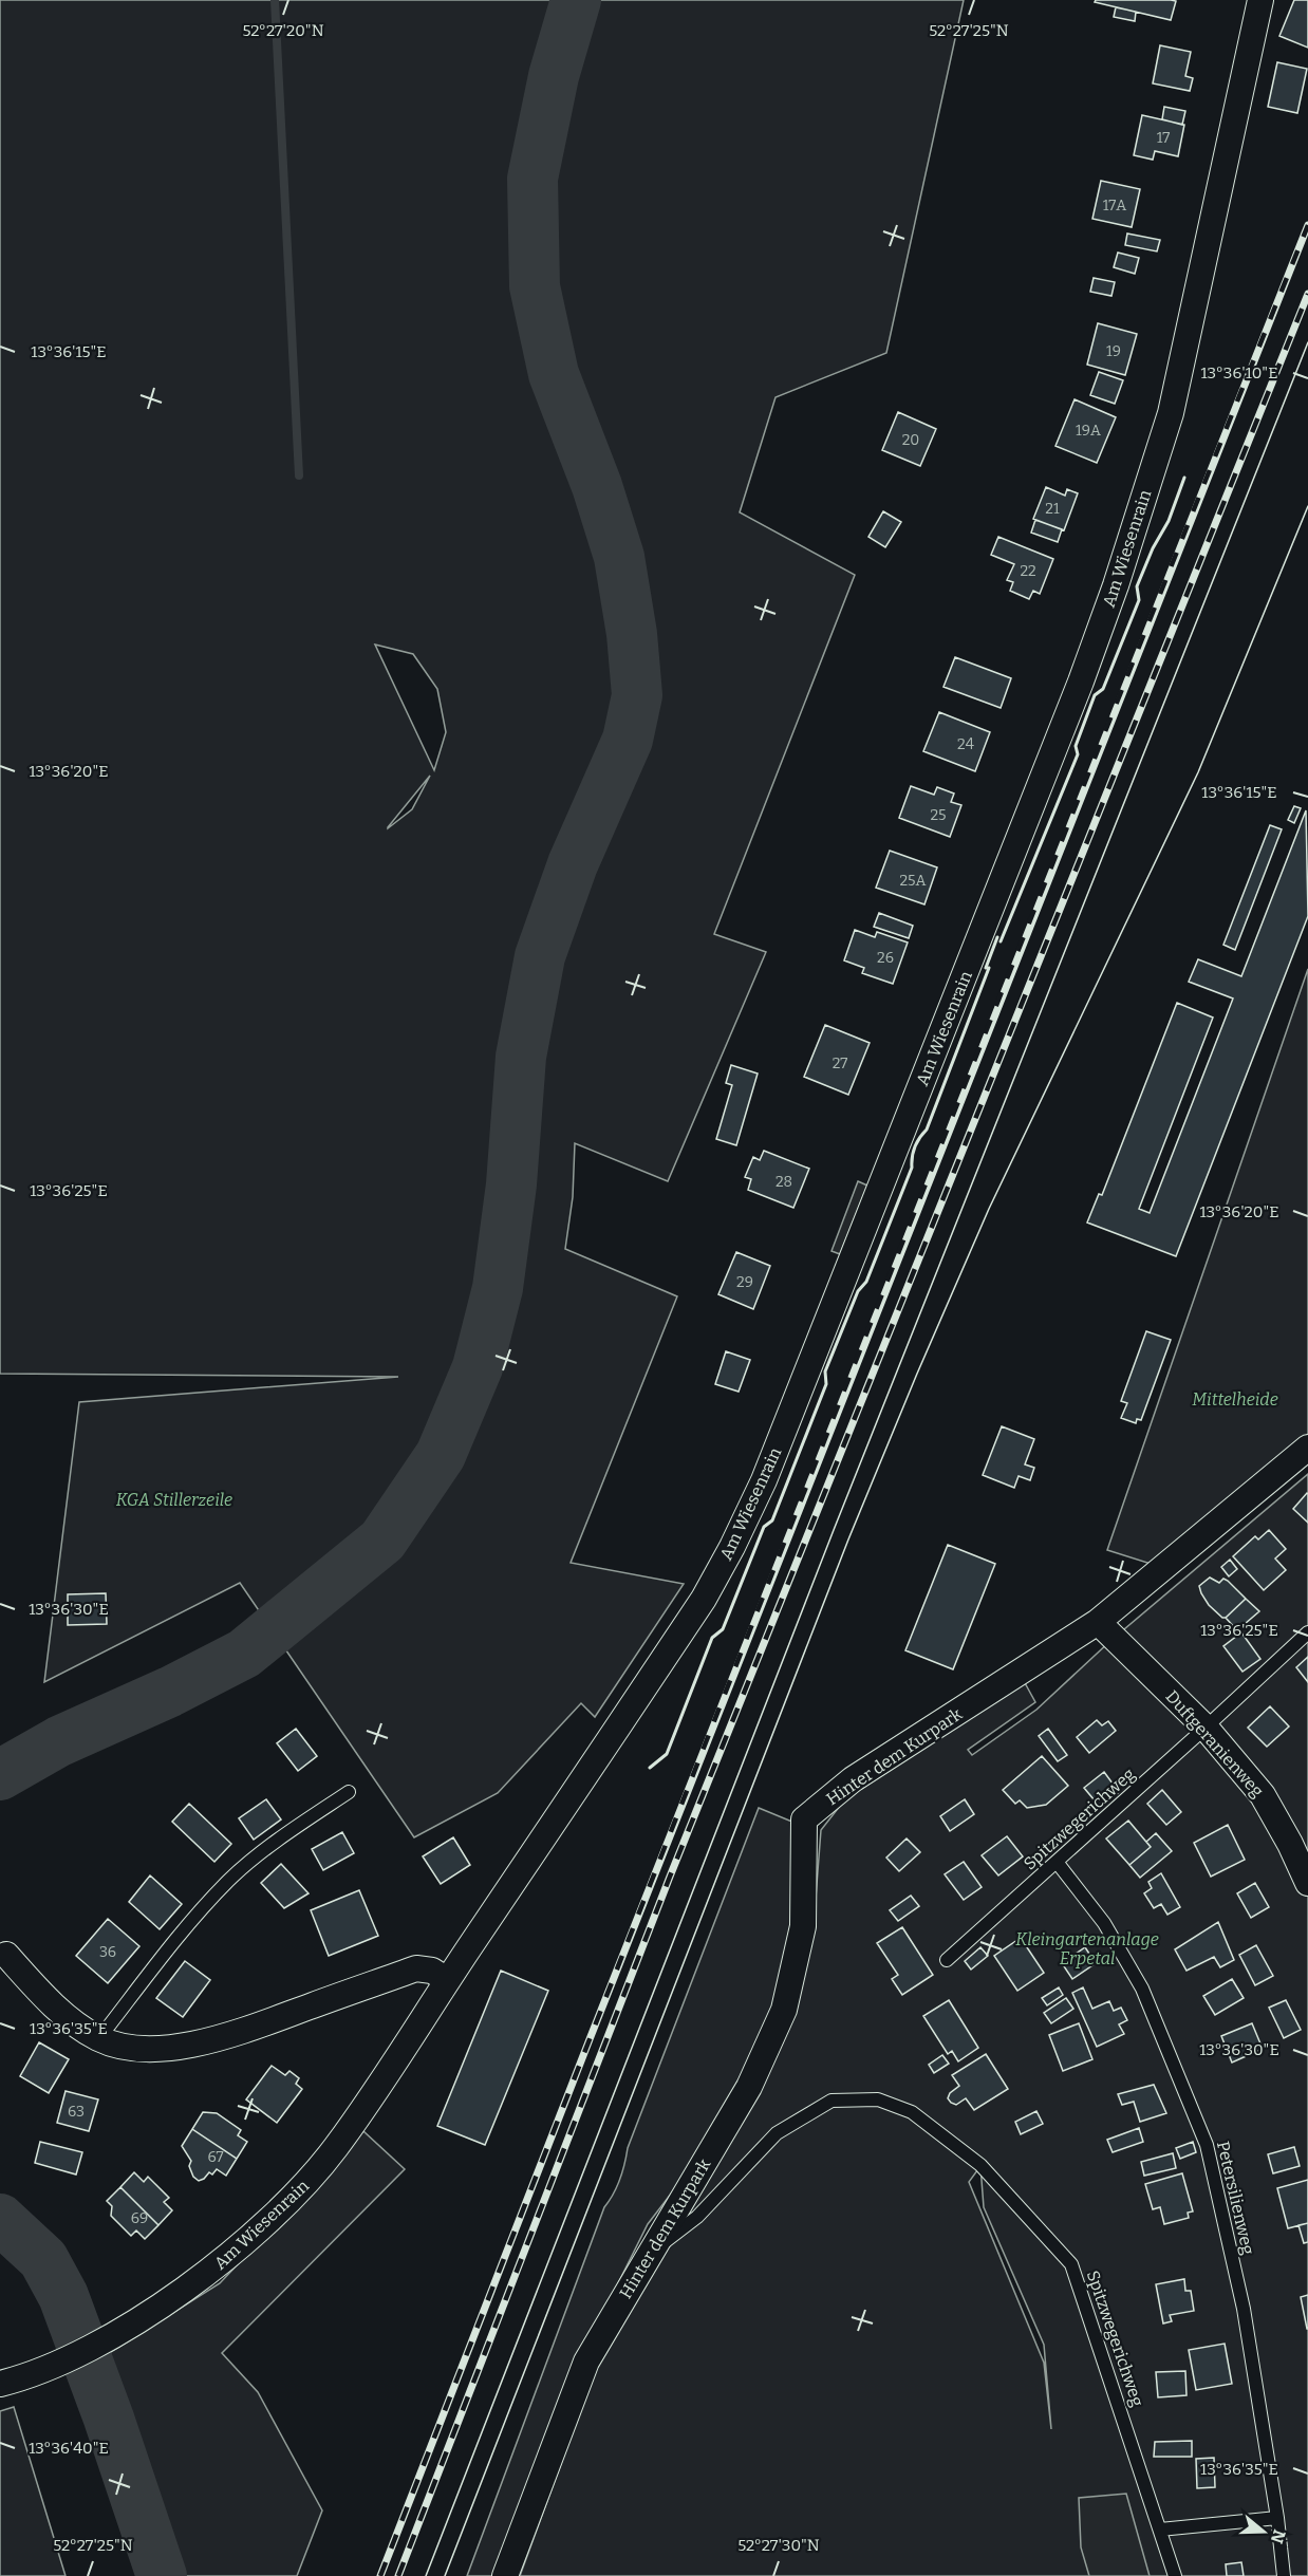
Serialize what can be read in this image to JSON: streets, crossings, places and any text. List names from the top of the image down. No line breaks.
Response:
{"streets":{"street":["Am Wiesenrain","Duftgeranienweg","Hinter dem Kurpark"],"lane":["Spitzwegerichweg","Petersilienweg"]},"crossings":[["Duftgeranienweg","Hinter dem Kurpark"],["Duftgeranienweg","Spitzwegerichweg"],["Hinter dem Kurpark","Spitzwegerichweg"],["Spitzwegerichweg","Petersilienweg"]],"parks":["Mittelheide","KGA Stillerzeile","Kleingartenanlage Erpetal"],"house_numbers":["17","17A","19","19A","20","21","22","24","25","25A","26","27","28","29","36","63","67","69"],"north":"right","coordinates":["52°27'20\"N","52°27'25\"N","13°36'15\"E","13°36'10\"E","13°36'20\"E","13°36'25\"E","13°36'30\"E","13°36'35\"E","13°36'40\"E","52°27'30\"N"]}
